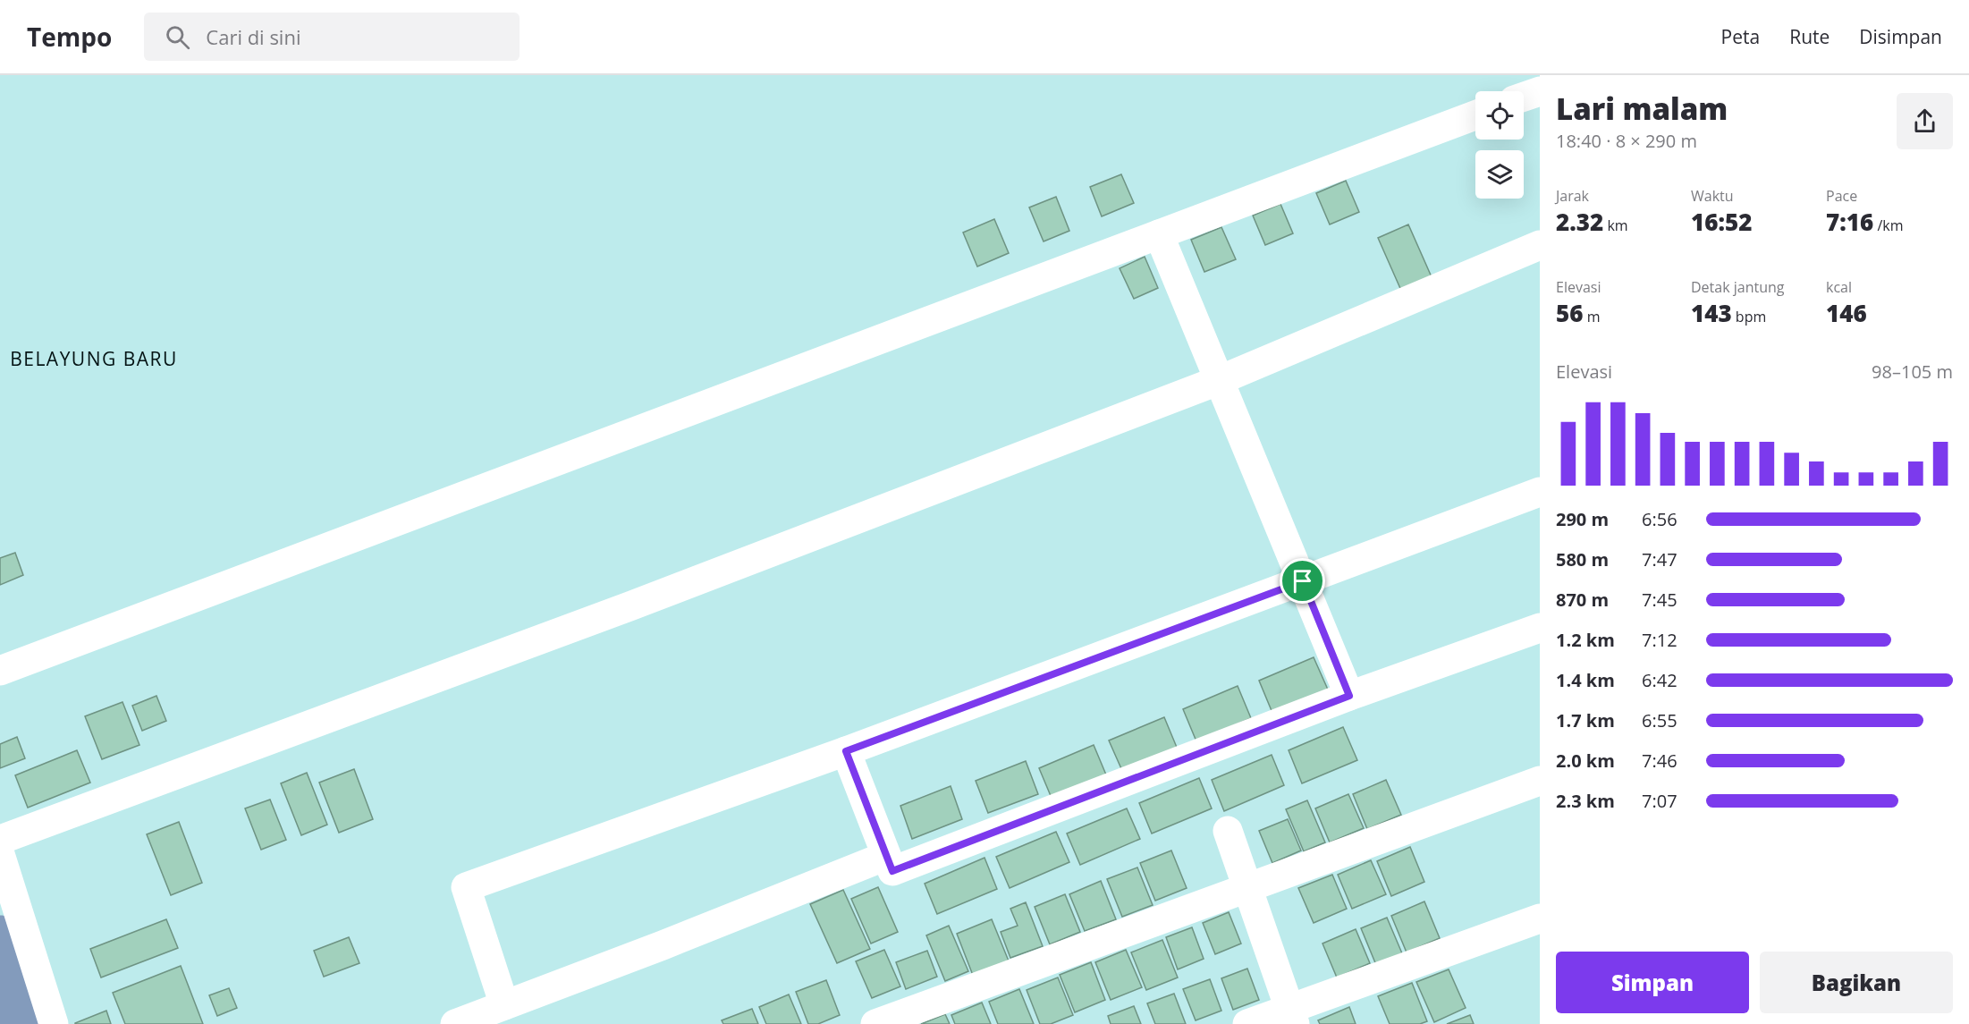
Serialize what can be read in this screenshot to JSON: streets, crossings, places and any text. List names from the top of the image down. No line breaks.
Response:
{"districts":["BELAYUNG BARU"],"page":{"header":"Tempo","search":"Cari di sini","nav":["Peta","Rute","Disimpan"],"heading":["Lari malam","18:40 · 8 × 290 m"],"stats":[["Jarak","2.32 km"],["Waktu","16:52"],["Pace","7:16 /km"],["Elevasi","56 m"],["Detak jantung","143 bpm"],["kcal","146"]],"chart":["Elevasi","98–105 m"],"list":[{"name":"290 m","note":"6:56"},{"name":"580 m","note":"7:47"},{"name":"870 m","note":"7:45"},{"name":"1.2 km","note":"7:12"},{"name":"1.4 km","note":"6:42"},{"name":"1.7 km","note":"6:55"},{"name":"2.0 km","note":"7:46"},{"name":"2.3 km","note":"7:07"}],"buttons":["Simpan","Bagikan"]}}
